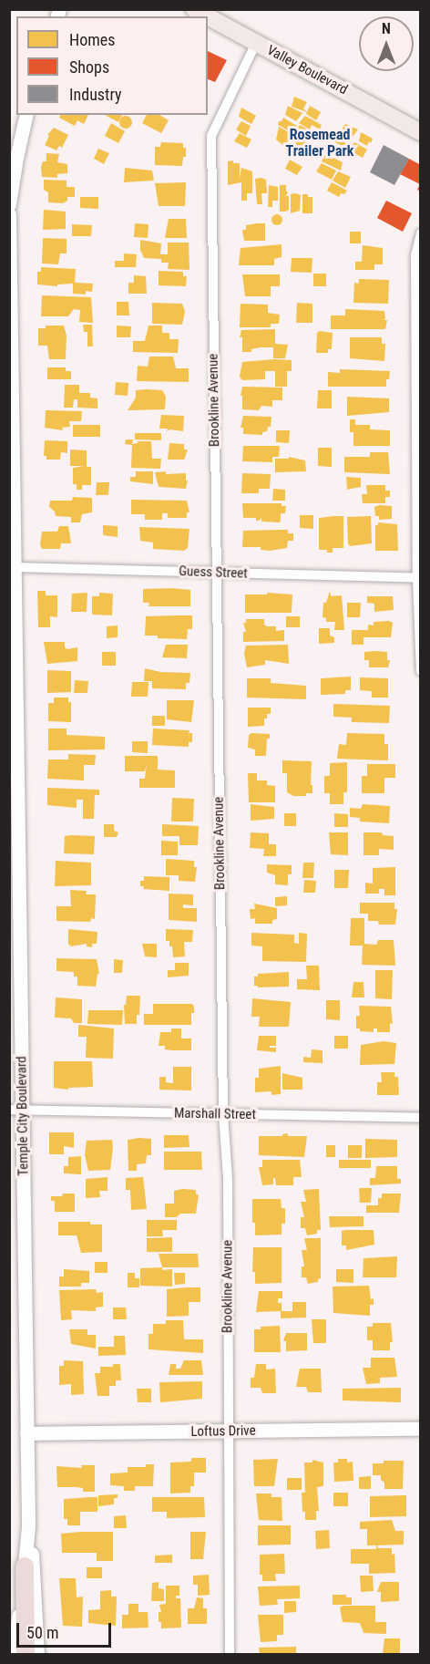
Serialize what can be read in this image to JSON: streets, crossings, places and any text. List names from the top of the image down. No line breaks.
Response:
{"streets":{"main road":["Valley Boulevard","Temple City Boulevard","Loftus Drive"],"street":["Brookline Avenue","Guess Street","Marshall Street"]},"crossings":[["Valley Boulevard","Brookline Avenue"],["Brookline Avenue","Guess Street"],["Brookline Avenue","Marshall Street"],["Brookline Avenue","Loftus Drive"],["Guess Street","Temple City Boulevard"],["Marshall Street","Temple City Boulevard"],["Temple City Boulevard","Loftus Drive"]],"districts":["Rosemead Trailer Park"],"legend":["Homes","Shops","Industry"],"scale_bar":"50 m","north":"top"}
